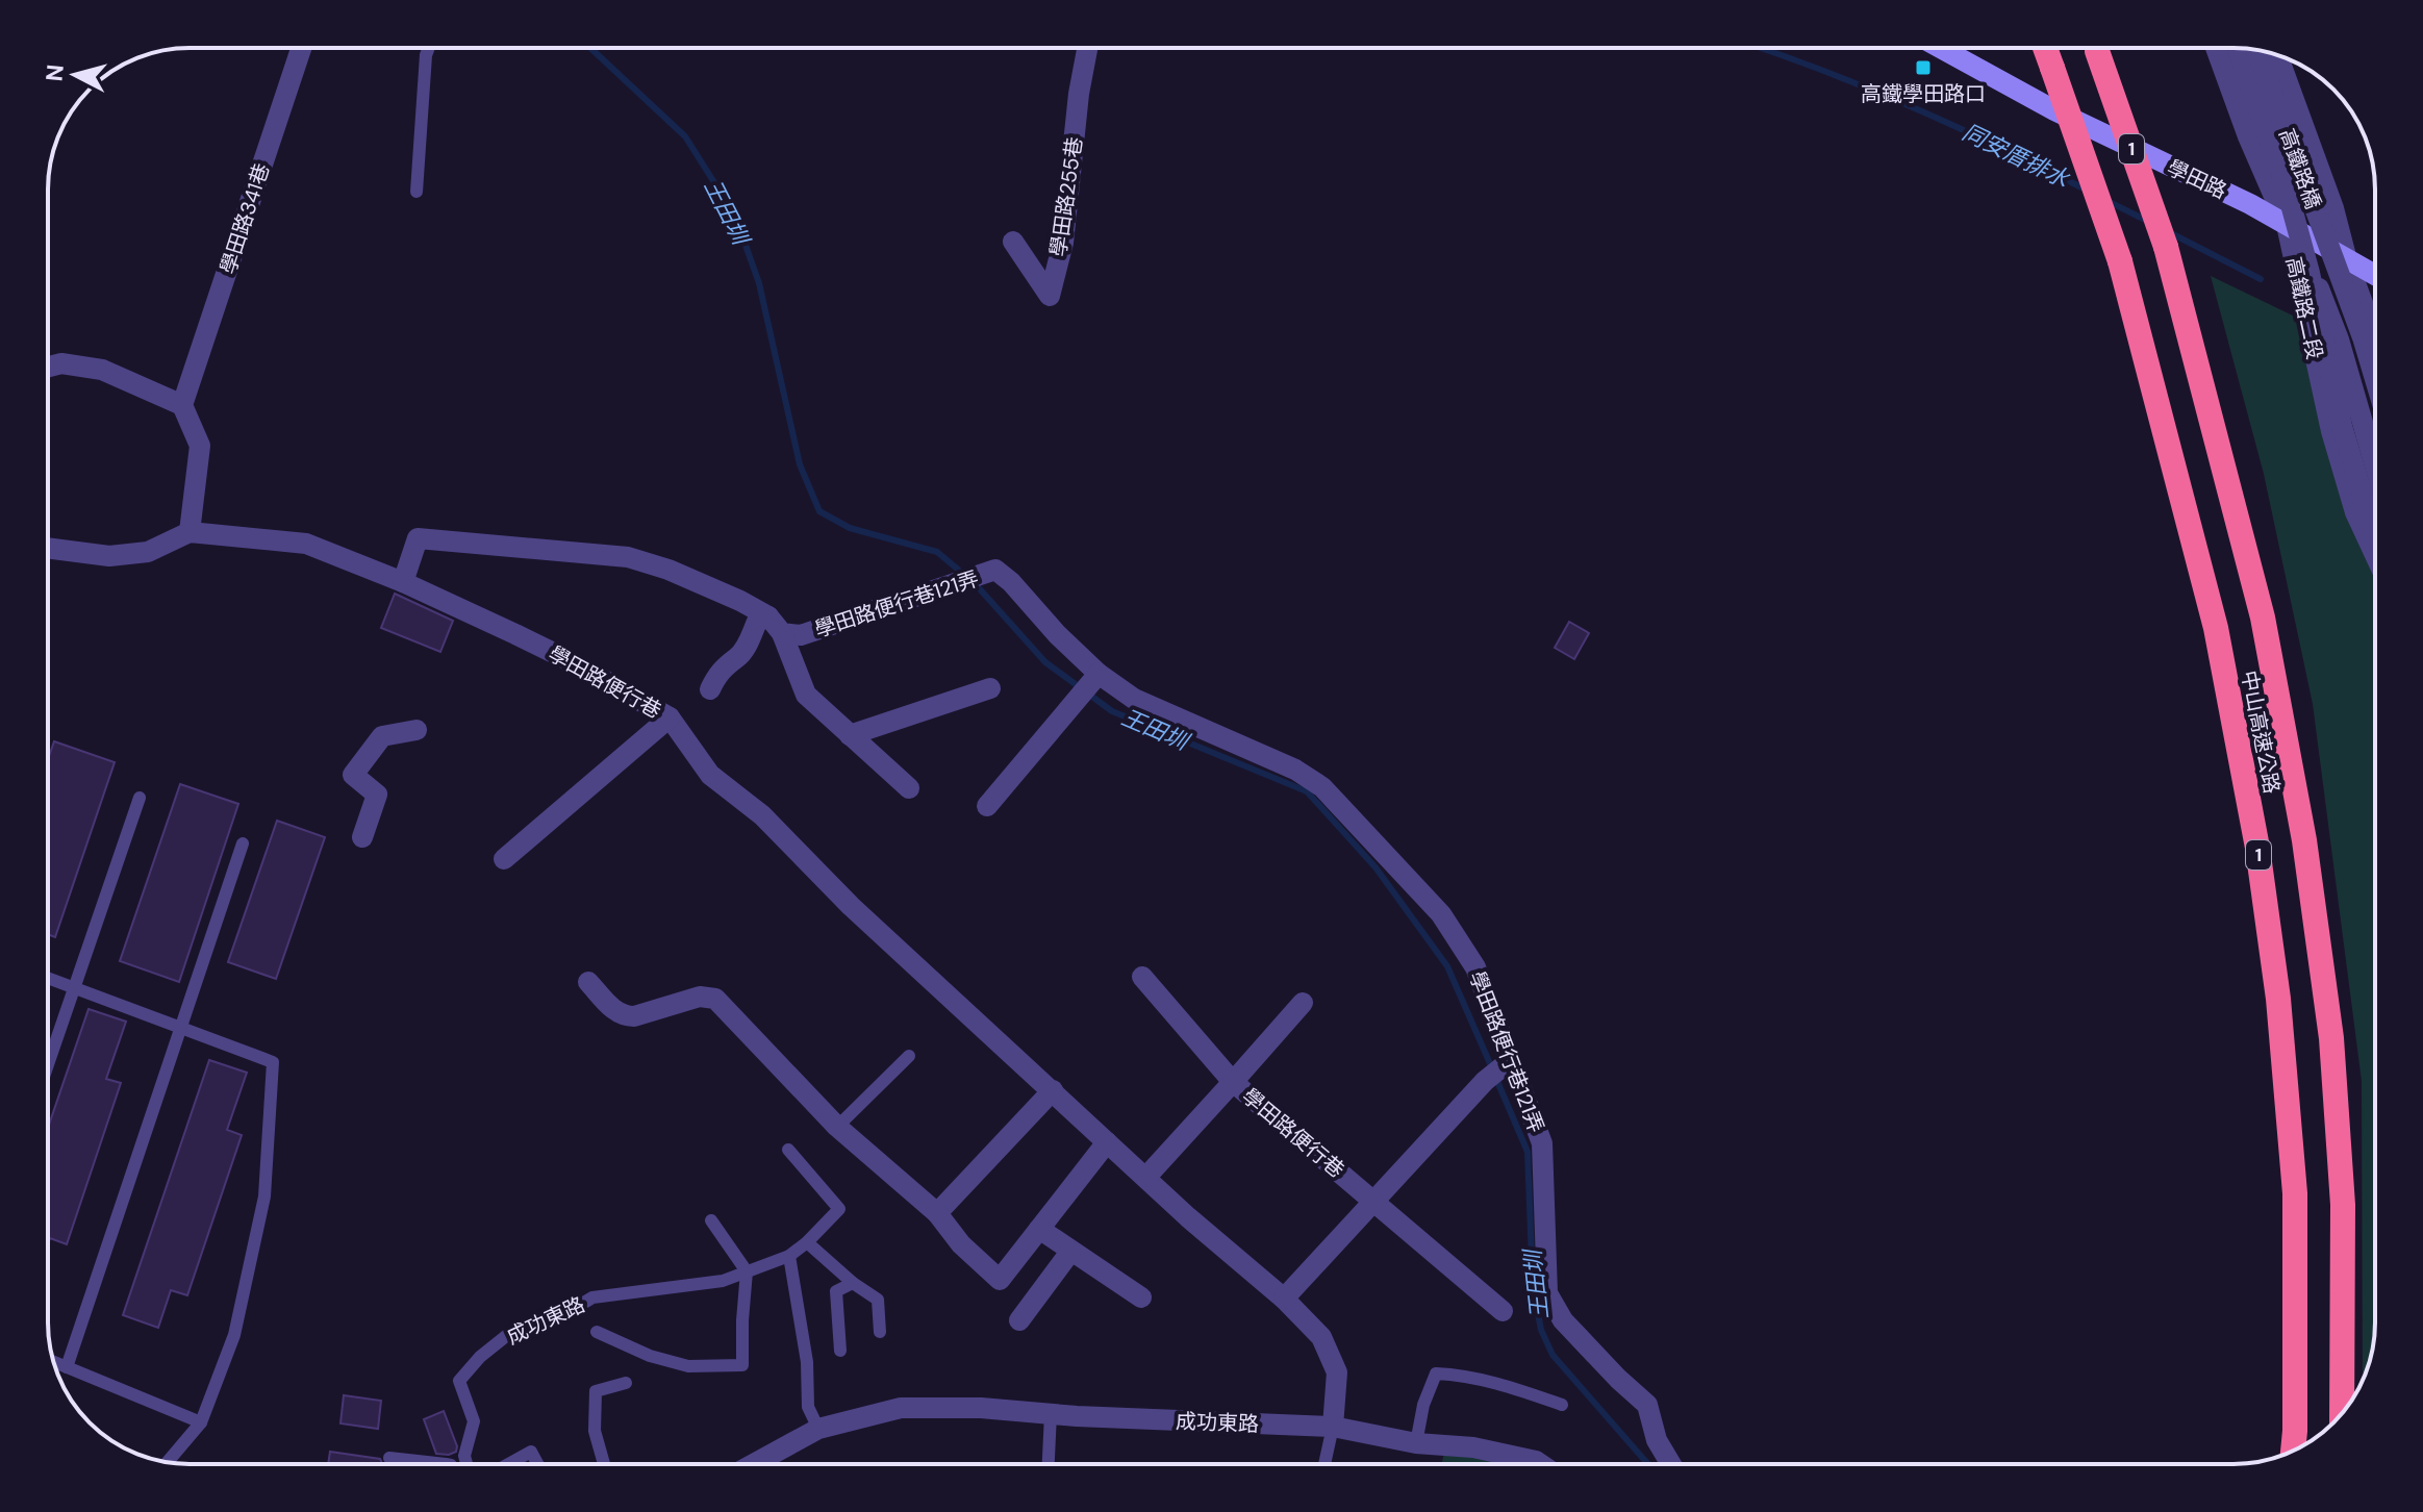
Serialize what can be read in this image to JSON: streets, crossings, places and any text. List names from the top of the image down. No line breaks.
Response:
{"streets":{"highway":["1","中山高速公路"],"main road":["學田路"],"street":["高鐵路橋","學田路255巷","學田路341巷","高鐵路二段","學田路便行巷121弄","學田路便行巷","成功東路"]},"crossings":[["高鐵路橋","學田路"],["高鐵路橋","高鐵路二段"],["學田路","高鐵路二段"],["學田路便行巷","成功東路"]],"water":["同安厝排水","王田圳"],"places":{"transit":["高鐵學田路口"]},"north":"left"}
